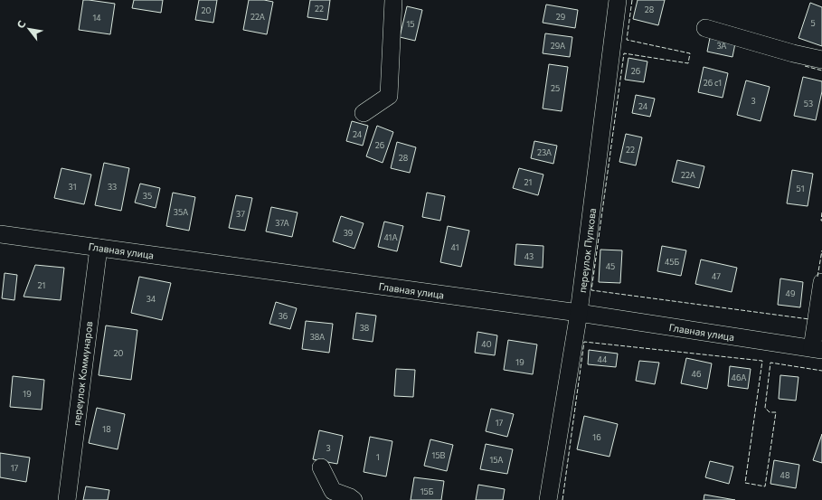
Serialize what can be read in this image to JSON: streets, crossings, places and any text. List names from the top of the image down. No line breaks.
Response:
{"streets":{"street":["Главная улица","переулок Пупкова","переулок Коммунаров"]},"crossings":[["Главная улица","переулок Пупкова"],["Главная улица","переулок Коммунаров"]],"house_numbers":["22","28","20","22А","29","14","5","15","29А","3А","26","26 с1","25","3","53","24","24","26","22","23А","28","22А","21","31","33","51","35","35А","37","37А","39","41А","41","43","45Б","45","47","21","49","34","36","38","38А","40","20","44","19","46","46А","19","17","18","16","3","15В","1","15А","17","48","15Б"],"north":"top left"}
